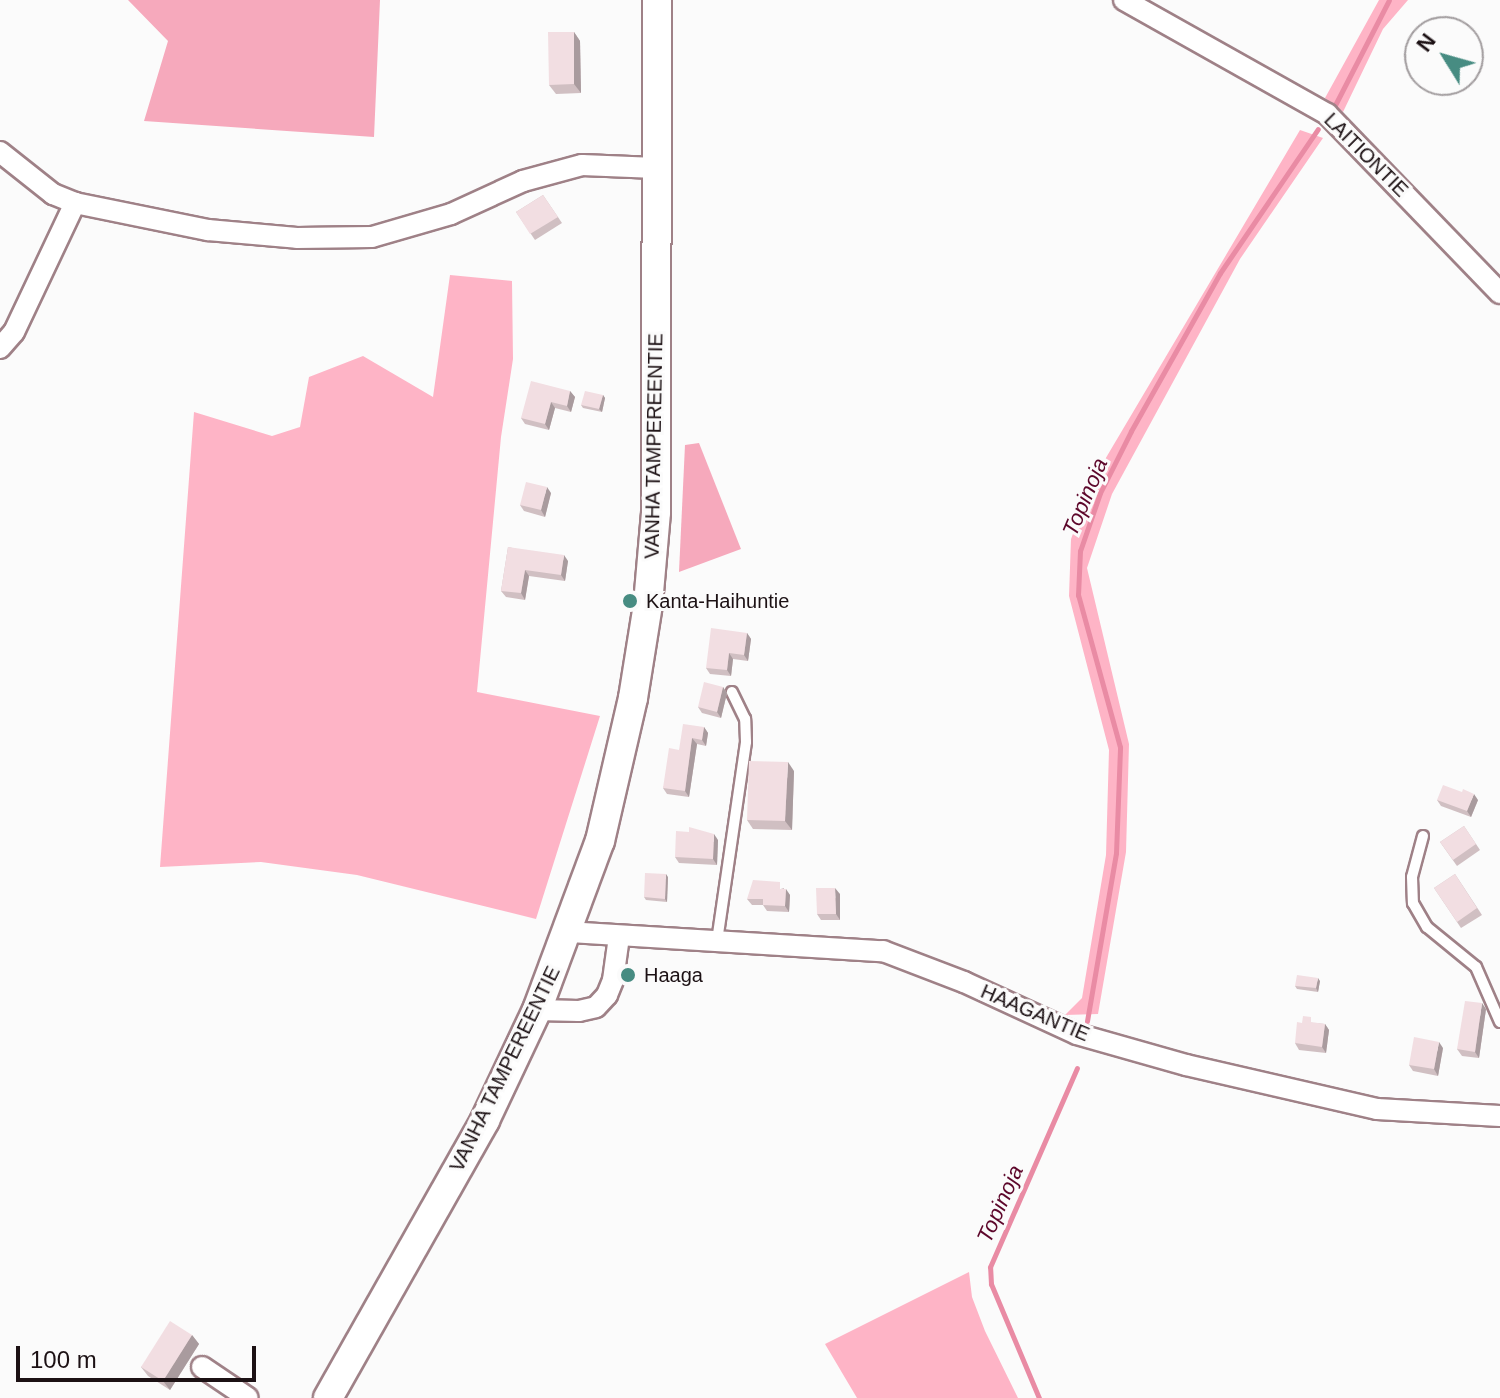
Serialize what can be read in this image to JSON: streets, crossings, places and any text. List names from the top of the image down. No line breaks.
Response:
{"streets":{"main road":["VANHA TAMPEREENTIE"],"street":["LAITIONTIE","HAAGANTIE"]},"crossings":[["VANHA TAMPEREENTIE","HAAGANTIE"]],"water":["Topinoja"],"places":["Kanta-Haihuntie","Haaga"],"scale_bar":"100 m","north":"top left"}
